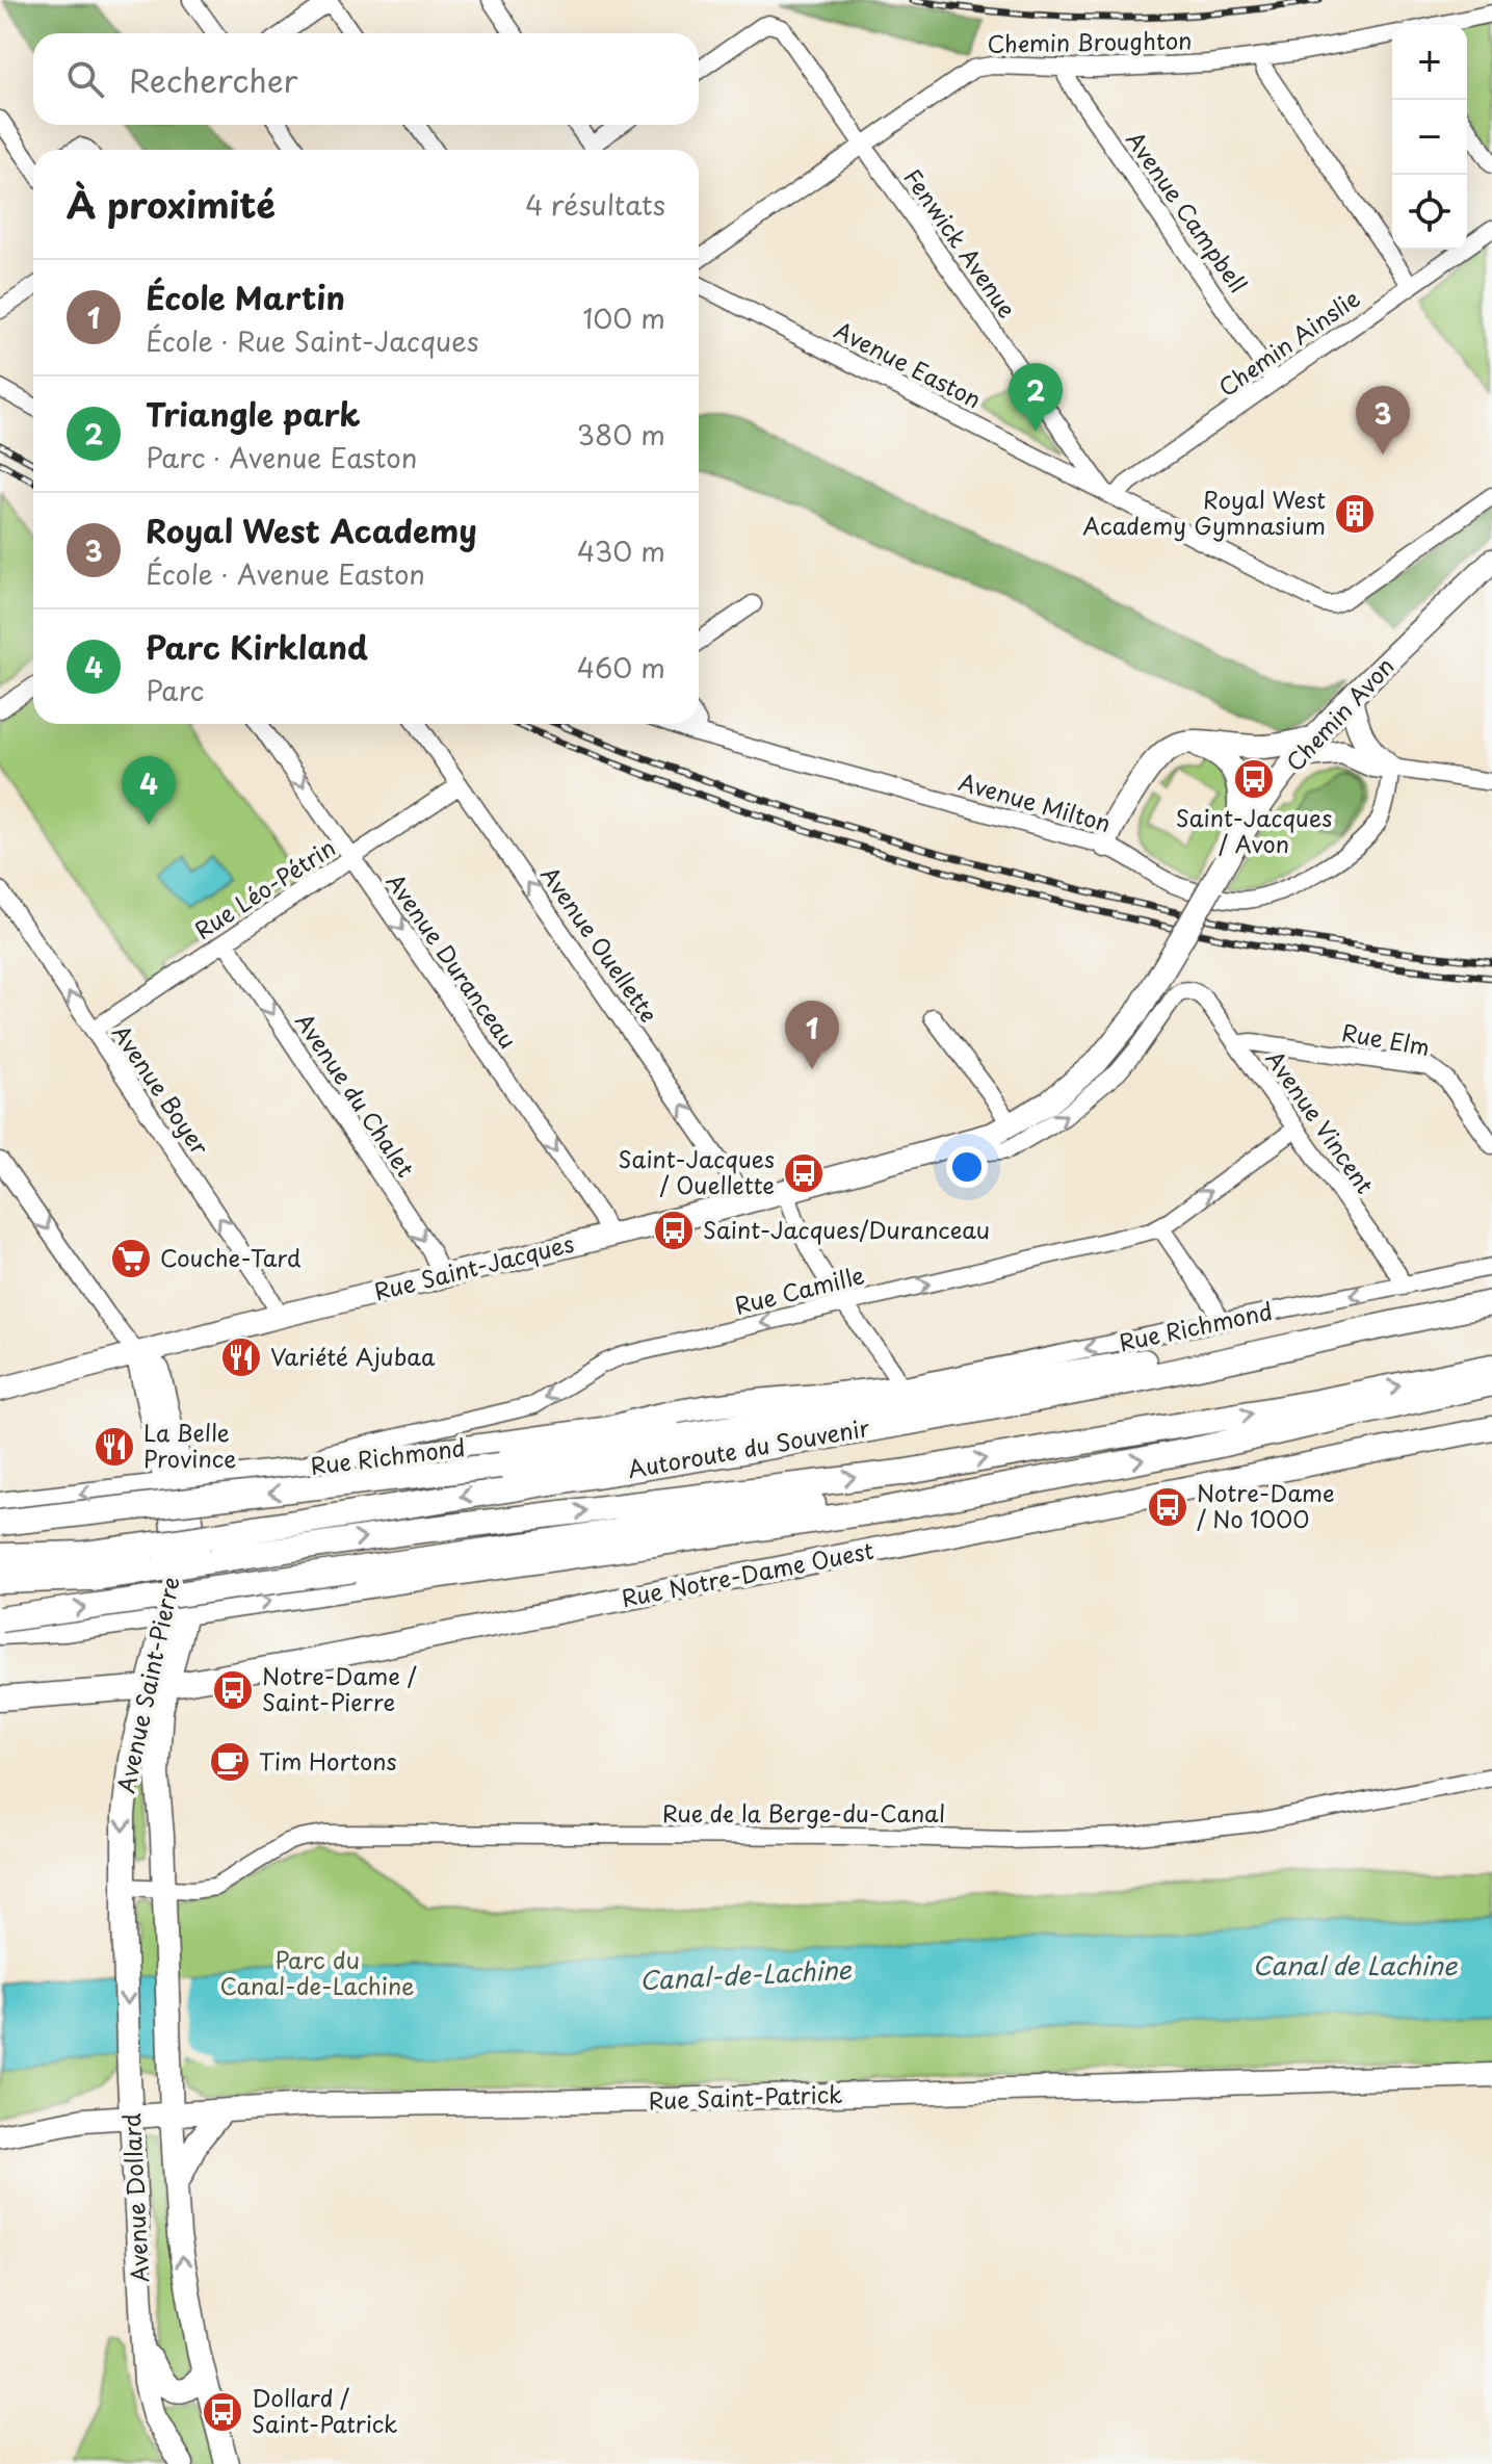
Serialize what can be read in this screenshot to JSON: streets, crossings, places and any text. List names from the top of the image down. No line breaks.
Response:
{"streets":{"highway":["Autoroute du Souvenir"],"main road":["Chemin Avon","Rue Saint-Jacques","Rue Richmond","Rue Notre-Dame Ouest","Avenue Saint-Pierre","Rue Saint-Patrick","Avenue Dollard"],"street":["Chemin Broughton","Avenue Campbell","Fenwick Avenue","Chemin Ainslie","Avenue Easton","Avenue Milton","Rue Léo-Pétrin","Avenue Ouellette","Avenue Duranceau","Rue Elm","Avenue Boyer","Avenue du Chalet","Avenue Vincent","Rue Camille","Rue de la Berge-du-Canal"]},"crossings":[["Chemin Broughton","Avenue Campbell"],["Chemin Broughton","Fenwick Avenue"],["Avenue Campbell","Chemin Ainslie"],["Fenwick Avenue","Chemin Ainslie"],["Fenwick Avenue","Avenue Easton"],["Chemin Ainslie","Avenue Easton"],["Chemin Avon","Rue Saint-Jacques"],["Rue Léo-Pétrin","Avenue Ouellette"],["Rue Léo-Pétrin","Avenue Duranceau"],["Rue Léo-Pétrin","Avenue Boyer"],["Rue Léo-Pétrin","Avenue du Chalet"],["Avenue Ouellette","Rue Saint-Jacques"],["Avenue Duranceau","Rue Saint-Jacques"],["Rue Elm","Avenue Vincent"],["Avenue Boyer","Rue Saint-Jacques"],["Avenue du Chalet","Rue Saint-Jacques"],["Avenue Vincent","Rue Saint-Jacques"],["Avenue Vincent","Rue Camille"],["Avenue Vincent","Rue Richmond"],["Rue Saint-Jacques","Avenue Saint-Pierre"],["Rue Camille","Rue Richmond"],["Rue Richmond","Avenue Saint-Pierre"],["Rue Notre-Dame Ouest","Avenue Saint-Pierre"],["Avenue Saint-Pierre","Rue de la Berge-du-Canal"],["Avenue Saint-Pierre","Avenue Dollard"],["Rue Saint-Patrick","Avenue Dollard"]],"one_way":["Avenue Ouellette","Avenue Duranceau","Avenue Boyer","Avenue du Chalet","Rue Richmond","Avenue Saint-Pierre"],"water":["Canal de Lachine","Canal-de-Lachine"],"parks":["Parc du Canal-de-Lachine"],"places":{"building":["Royal West Academy Gymnasium"],"bus stop":["Saint-Jacques / Avon","Saint-Jacques / Ouellette","Saint-Jacques/Duranceau","Notre-Dame / No 1000","Notre-Dame / Saint-Pierre","Dollard / Saint-Patrick"],"supermarket":["Couche-Tard"],"restaurant":["Variété Ajubaa","La Belle Province"],"cafe":["Tim Hortons"]},"page":{"map_buttons":["+","−"],"search":"Rechercher","heading":["À proximité","4 résultats"],"list":[{"mark":"1","name":"École Martin","note":"École · Rue Saint-Jacques","value":"100 m"},{"mark":"2","name":"Triangle park","note":"Parc · Avenue Easton","value":"380 m"},{"mark":"3","name":"Royal West Academy","note":"École · Avenue Easton","value":"430 m"},{"mark":"4","name":"Parc Kirkland","note":"Parc","value":"460 m"}],"pins":["2","3","4","1"]}}
